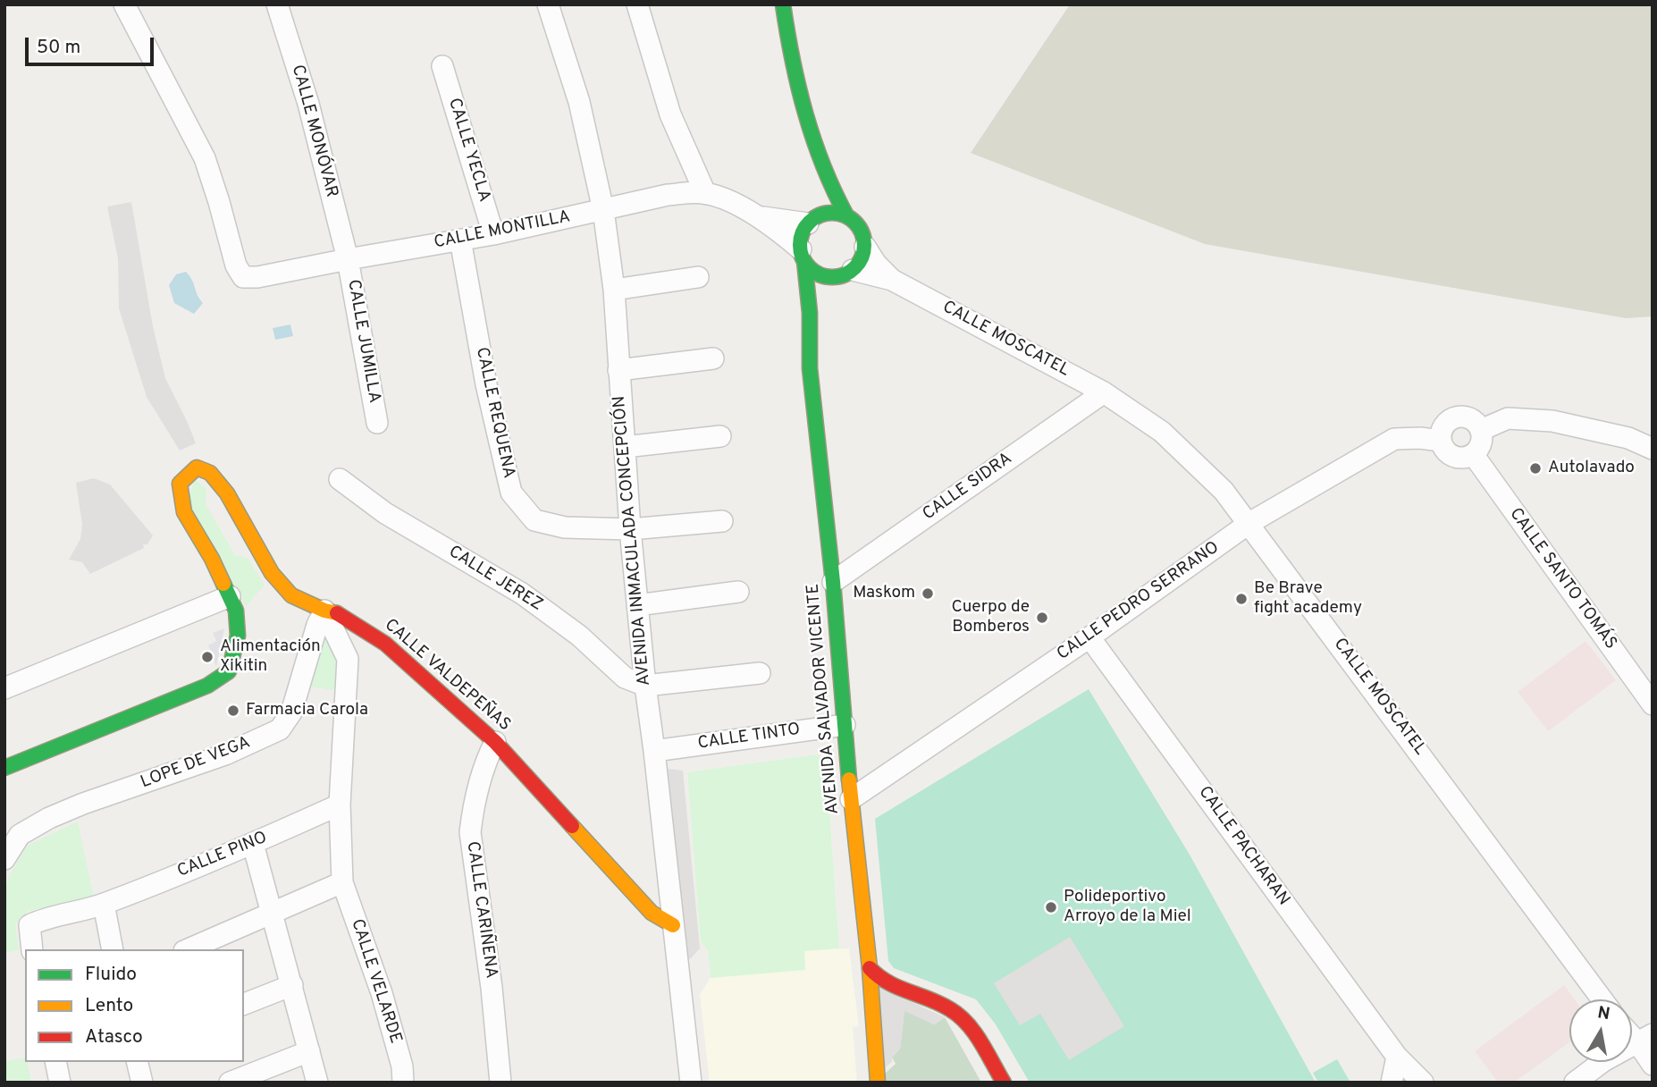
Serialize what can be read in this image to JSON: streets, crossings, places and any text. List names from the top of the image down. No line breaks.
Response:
{"streets":{"street":["CALLE MONÓVAR","CALLE YECLA","CALLE MONTILLA","CALLE MOSCATEL","CALLE JUMILLA","CALLE REQUENA","CALLE SIDRA","AVENIDA INMACULADA CONCEPCIÓN","CALLE JEREZ","CALLE SANTO TOMÁS","CALLE PEDRO SERRANO","CALLE VALDEPEÑAS","AVENIDA SALVADOR VICENTE","CALLE TINTO","LOPE DE VEGA","CALLE PACHARAN","CALLE PINO","CALLE CARIÑENA","CALLE VELARDE"]},"crossings":[["CALLE MONÓVAR","CALLE MONTILLA"],["CALLE MONÓVAR","CALLE JUMILLA"],["CALLE YECLA","CALLE MONTILLA"],["CALLE MONTILLA","CALLE MOSCATEL"],["CALLE MONTILLA","CALLE JUMILLA"],["CALLE MONTILLA","CALLE REQUENA"],["CALLE MONTILLA","AVENIDA INMACULADA CONCEPCIÓN"],["CALLE MONTILLA","AVENIDA SALVADOR VICENTE"],["CALLE MOSCATEL","CALLE SIDRA"],["CALLE MOSCATEL","CALLE PEDRO SERRANO"],["CALLE MOSCATEL","AVENIDA SALVADOR VICENTE"],["CALLE REQUENA","AVENIDA INMACULADA CONCEPCIÓN"],["CALLE SIDRA","AVENIDA SALVADOR VICENTE"],["AVENIDA INMACULADA CONCEPCIÓN","CALLE JEREZ"],["AVENIDA INMACULADA CONCEPCIÓN","CALLE VALDEPEÑAS"],["AVENIDA INMACULADA CONCEPCIÓN","CALLE TINTO"],["CALLE SANTO TOMÁS","CALLE PEDRO SERRANO"],["CALLE PEDRO SERRANO","AVENIDA SALVADOR VICENTE"],["CALLE PEDRO SERRANO","CALLE PACHARAN"],["CALLE VALDEPEÑAS","LOPE DE VEGA"],["CALLE VALDEPEÑAS","CALLE CARIÑENA"],["AVENIDA SALVADOR VICENTE","CALLE TINTO"],["CALLE PINO","CALLE VELARDE"]],"places":["Autolavado","Maskom","Be Brave fight academy","Cuerpo de Bomberos","Alimentación Xikitin","Farmacia Carola","Polideportivo Arroyo de la Miel"],"legend":["Fluido","Lento","Atasco"],"scale_bar":"50 m","north":"top"}
